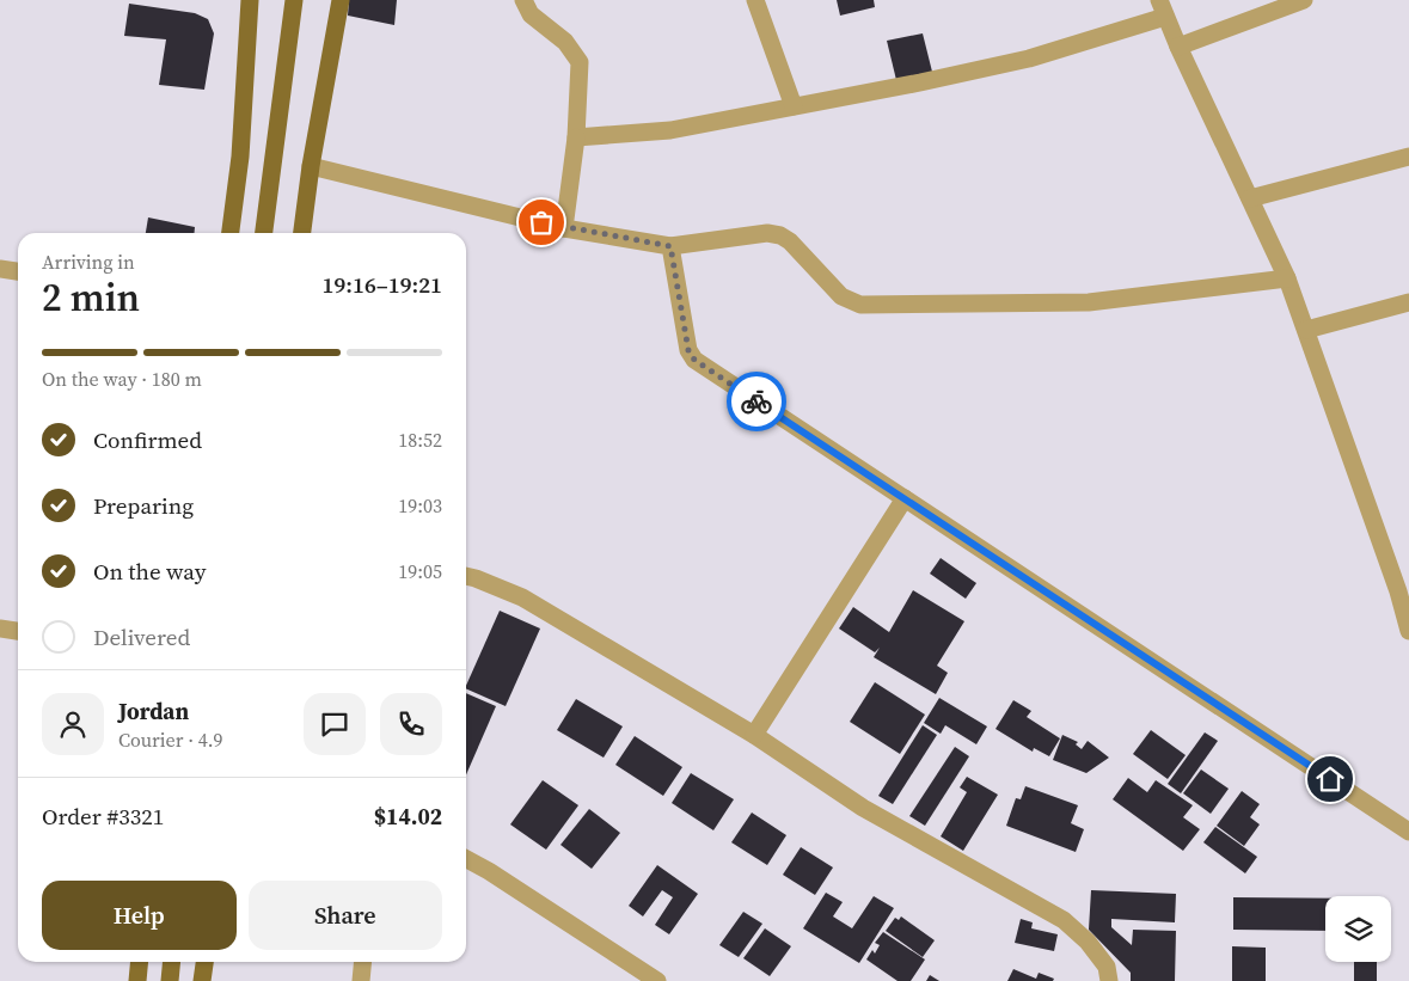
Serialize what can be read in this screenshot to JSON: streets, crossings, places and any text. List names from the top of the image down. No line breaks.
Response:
{"page":{"heading":["2 min","Arriving in","19:16–19:21"],"panel":["Jordan","Courier · 4.9","Order #3321","$14.02"],"bar":"On the way · 180 m","list":[["Confirmed","18:52"],["Preparing","19:03"],["On the way","19:05"],"Delivered"],"buttons":["Help","Share"]}}
